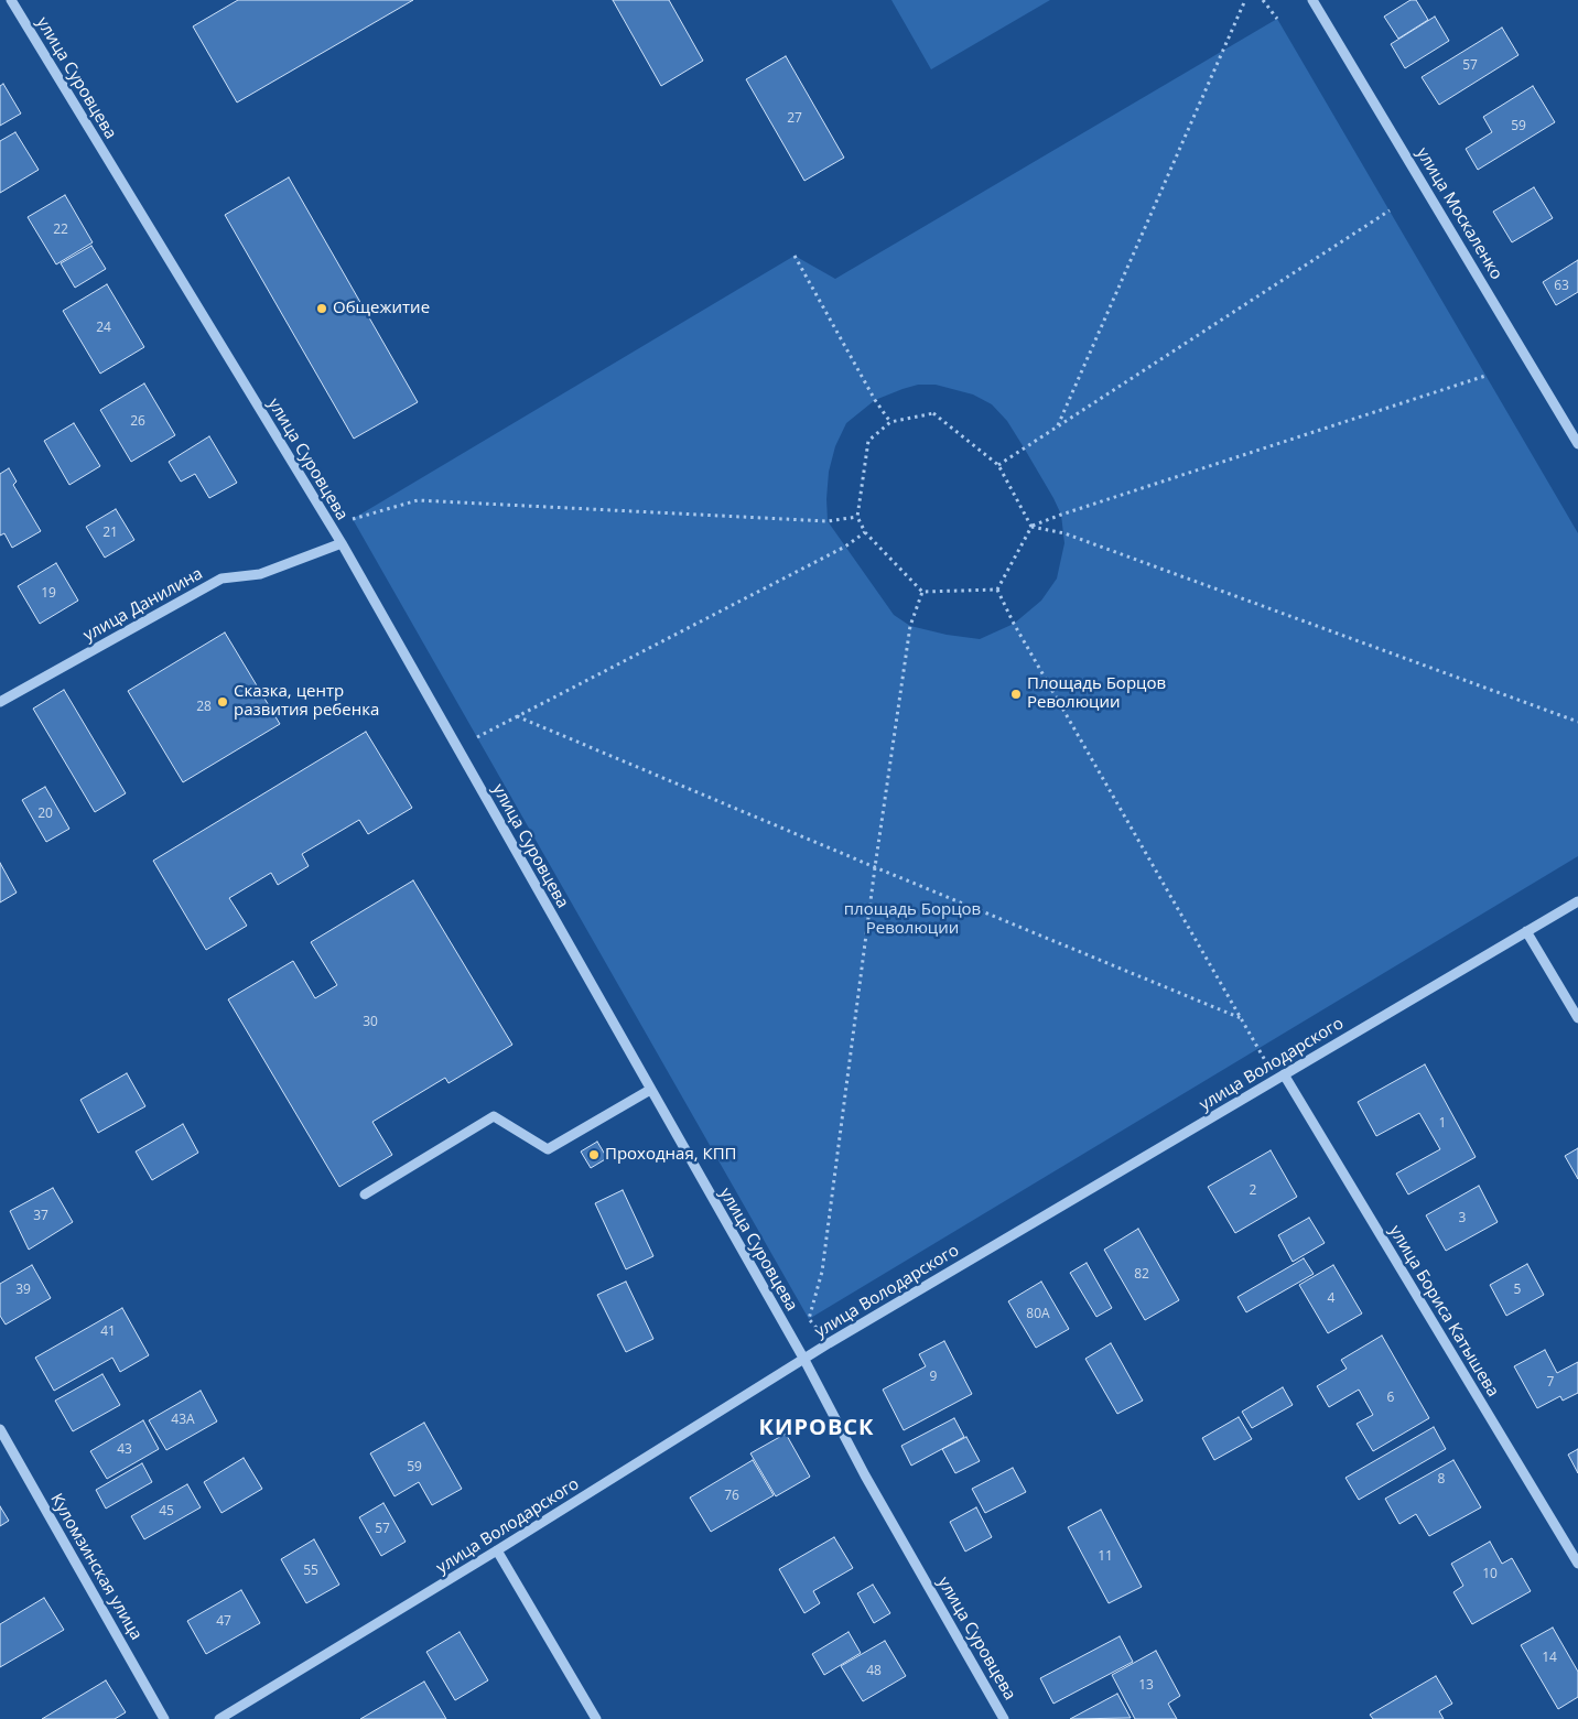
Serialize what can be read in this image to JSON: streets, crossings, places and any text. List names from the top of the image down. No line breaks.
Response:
{"streets":{"street":["улица Суровцева","улица Москаленко","улица Данилина","улица Володарского","улица Бориса Катышева","Куломзинская улица"]},"crossings":[["улица Суровцева","улица Данилина"],["улица Суровцева","улица Володарского"],["улица Володарского","улица Бориса Катышева"]],"districts":["КИРОВСК"],"parks":["площадь Борцов Революции"],"places":["Общежитие","Площадь Борцов Революции","Сказка, центр развития ребенка","Проходная, КПП"],"house_numbers":["57","27","59","22","63","24","26","21","19","28","20","30","1","2","37","3","82","39","5","4","80А","41","9","7","6","43А","43","59","8","76","45","57","11","55","10","47","14","48","13"]}
